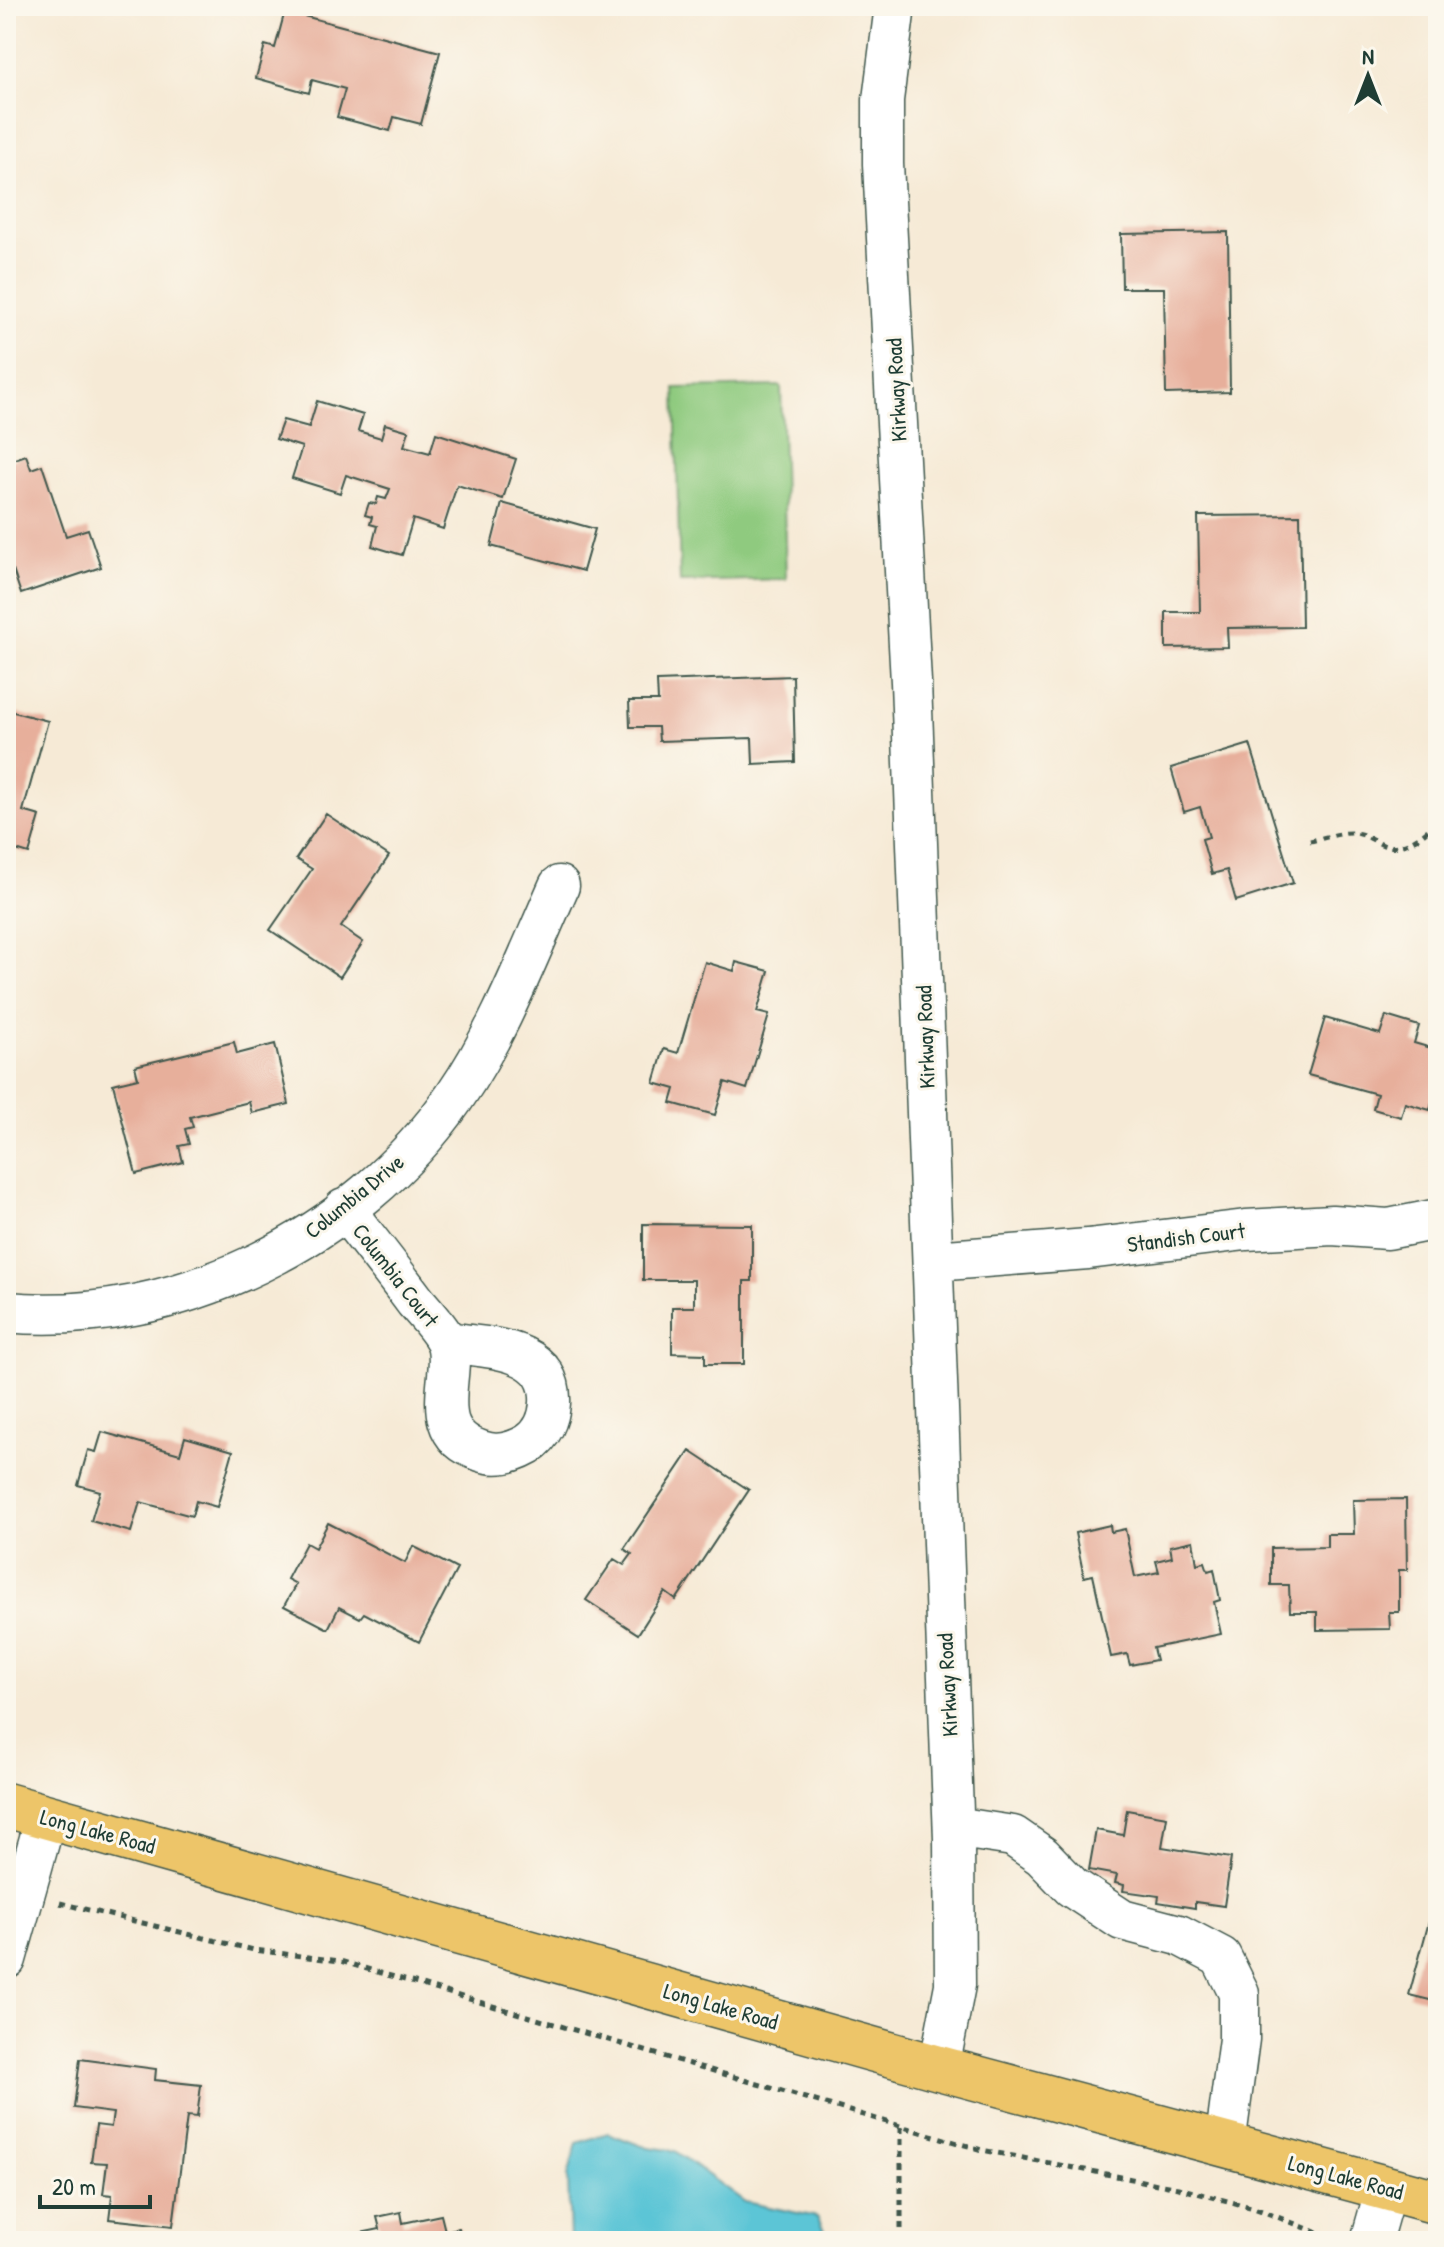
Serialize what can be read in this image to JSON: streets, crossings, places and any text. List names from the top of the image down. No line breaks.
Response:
{"streets":{"main road":["Long Lake Road"],"street":["Kirkway Road","Columbia Drive","Standish Court","Columbia Court"]},"crossings":[["Kirkway Road","Standish Court"],["Kirkway Road","Long Lake Road"],["Columbia Drive","Columbia Court"]],"scale_bar":"20 m","north":"top"}
